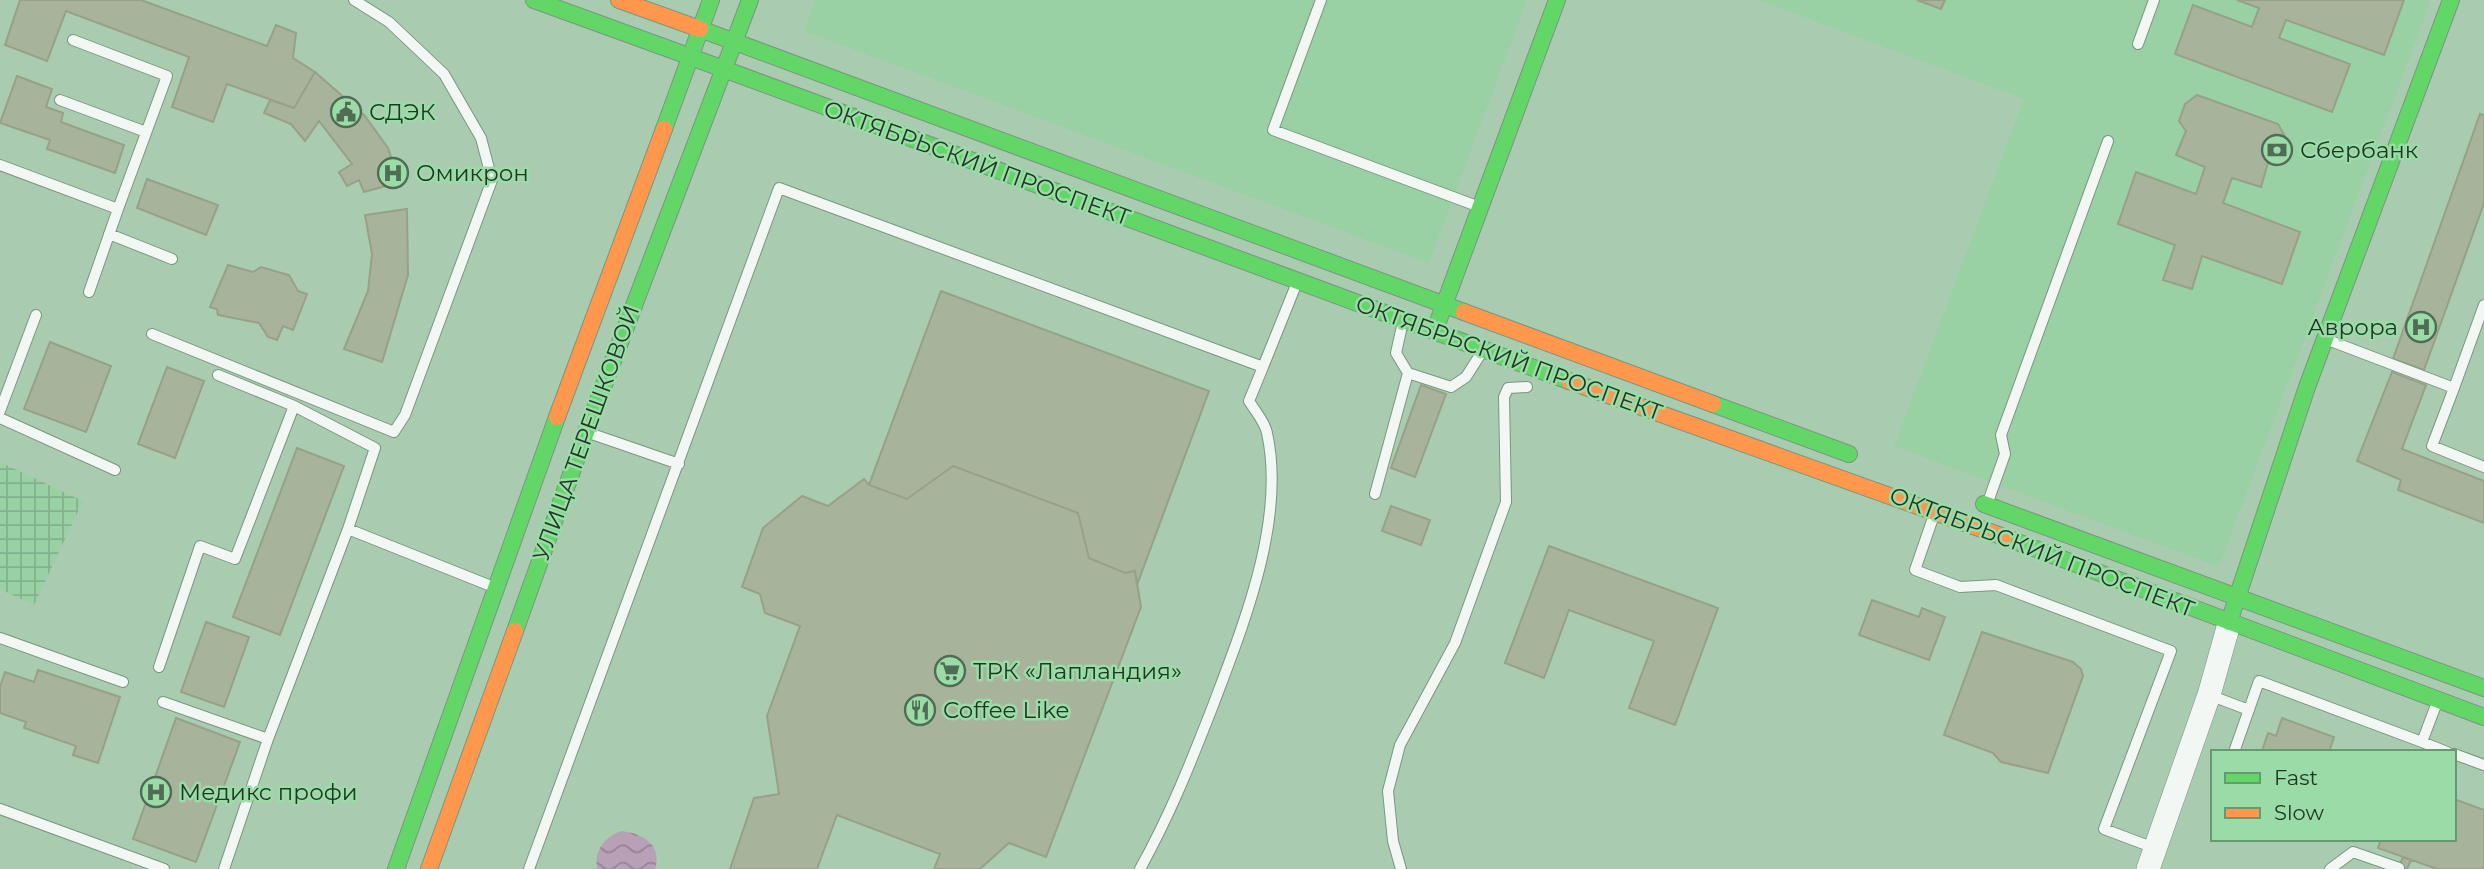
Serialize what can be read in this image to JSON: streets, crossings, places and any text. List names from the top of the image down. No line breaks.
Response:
{"streets":{"main road":["ОКТЯБРЬСКИЙ ПРОСПЕКТ","УЛИЦА ТЕРЕШКОВОЙ"]},"crossings":[["ОКТЯБРЬСКИЙ ПРОСПЕКТ","УЛИЦА ТЕРЕШКОВОЙ"]],"places":{"public building":["СДЭК"],"bank":["Сбербанк"],"hospital":["Омикрон","Аврора","Медикс профи"],"supermarket":["ТРК «Лапландия»"],"restaurant":["Coffee Like"]},"legend":["Fast","Slow"]}
